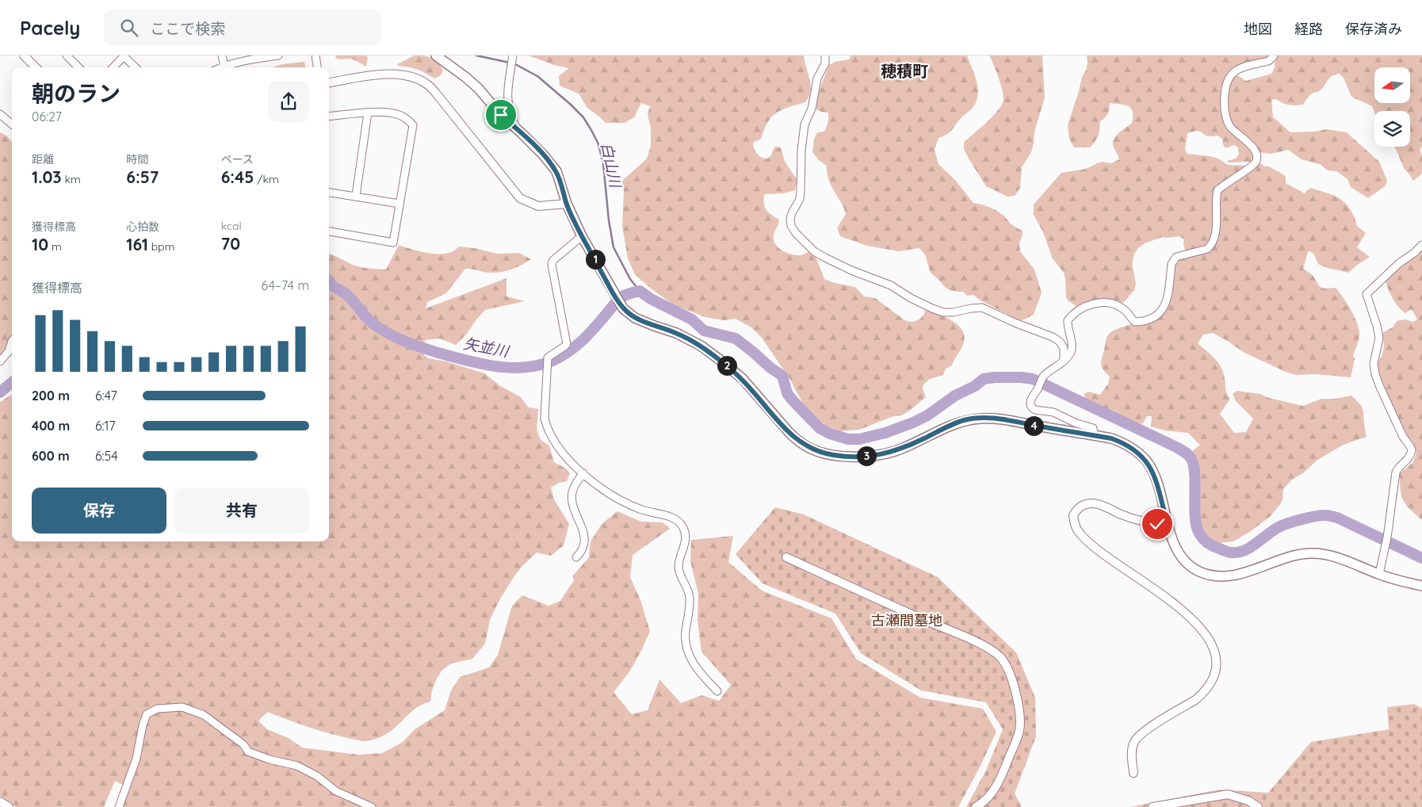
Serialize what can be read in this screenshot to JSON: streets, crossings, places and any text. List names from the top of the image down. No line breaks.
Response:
{"districts":["穂積町"],"water":["白山川","矢並川"],"parks":["古瀬間墓地"],"north":"left","page":{"header":"Pacely","search":"ここで検索","nav":["地図","経路","保存済み"],"heading":["朝のラン","06:27"],"stats":[["距離","1.03 km"],["時間","6:57"],["ペース","6:45 /km"],["獲得標高","10 m"],["心拍数","161 bpm"],["kcal","70"]],"pins":["1","2","4","3"],"chart":["獲得標高","64–74 m"],"list":[{"name":"200 m","note":"6:47"},{"name":"400 m","note":"6:17"},{"name":"600 m","note":"6:54"}],"buttons":["保存","共有"]}}
